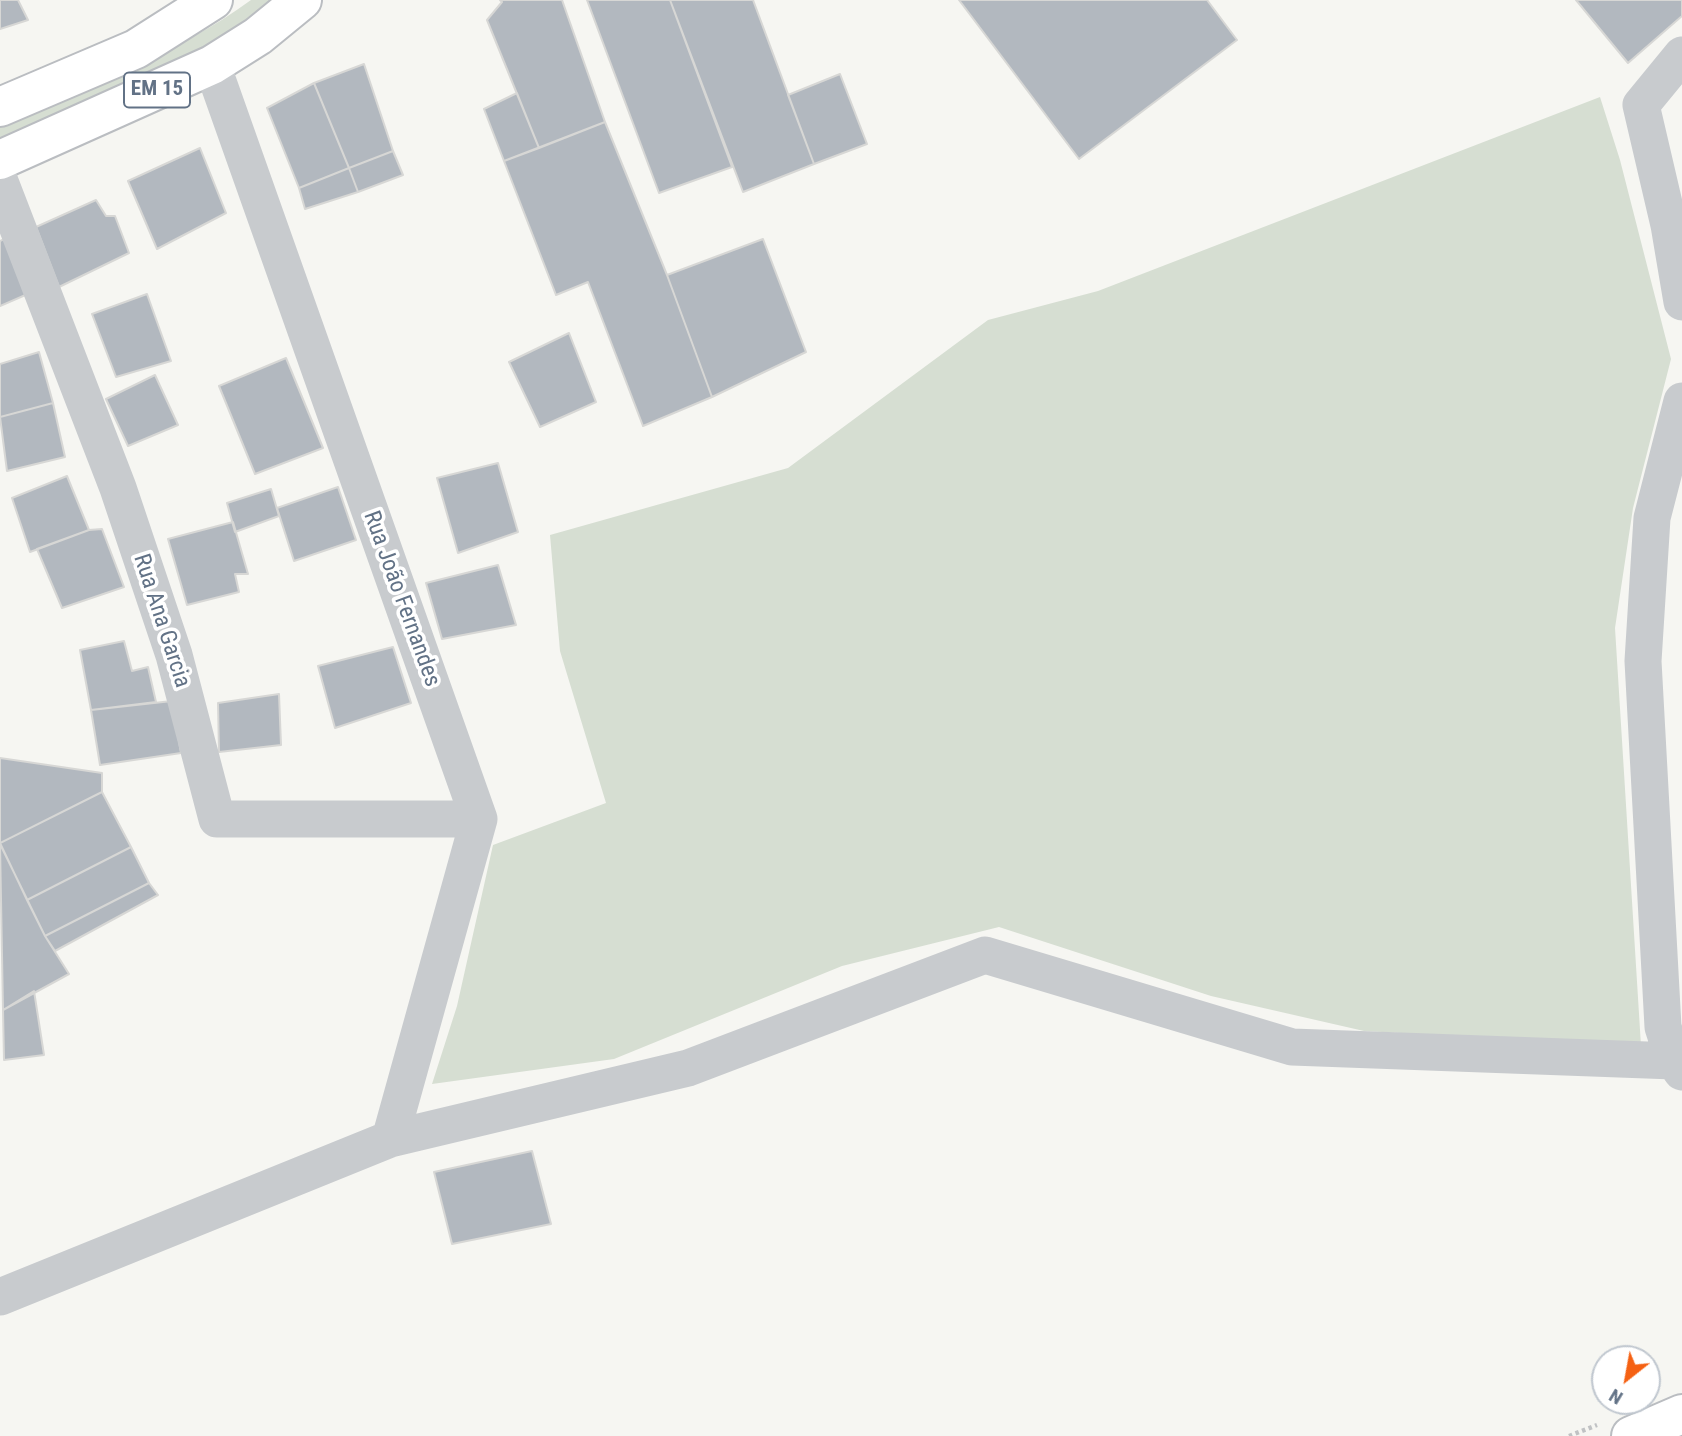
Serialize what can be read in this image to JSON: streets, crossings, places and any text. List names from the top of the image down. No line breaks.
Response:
{"streets":{"main road":["EM 15"],"street":["Rua João Fernandes","Rua Ana Garcia"]},"crossings":[["EM 15","Rua João Fernandes"],["Rua João Fernandes","Rua Ana Garcia"]],"north":"bottom left"}
